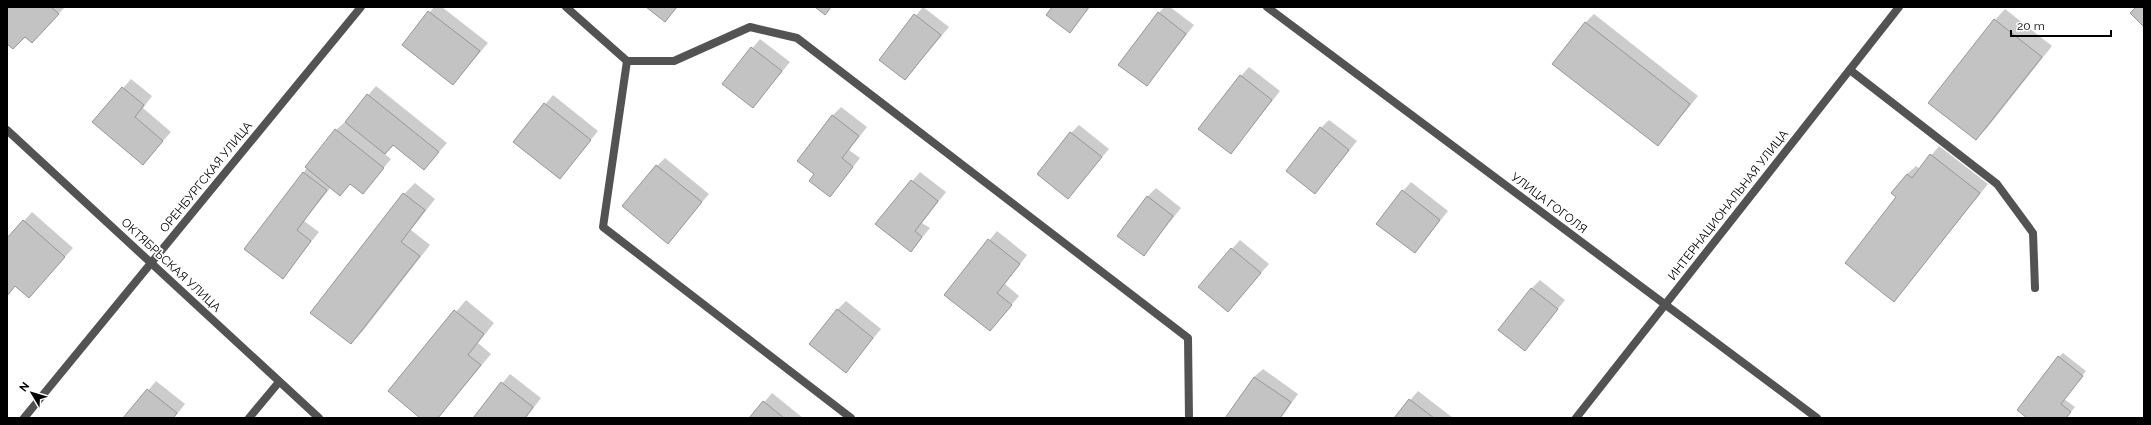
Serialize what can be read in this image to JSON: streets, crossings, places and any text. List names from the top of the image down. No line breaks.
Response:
{"streets":{"street":["ОРЕНБУРГСКАЯ УЛИЦА","УЛИЦА ГОГОЛЯ","ИНТЕРНАЦИОНАЛЬНАЯ УЛИЦА","ОКТЯБРЬСКАЯ УЛИЦА"]},"crossings":[["ОРЕНБУРГСКАЯ УЛИЦА","ОКТЯБРЬСКАЯ УЛИЦА"],["УЛИЦА ГОГОЛЯ","ИНТЕРНАЦИОНАЛЬНАЯ УЛИЦА"]],"scale_bar":"20 m","north":"top left"}
